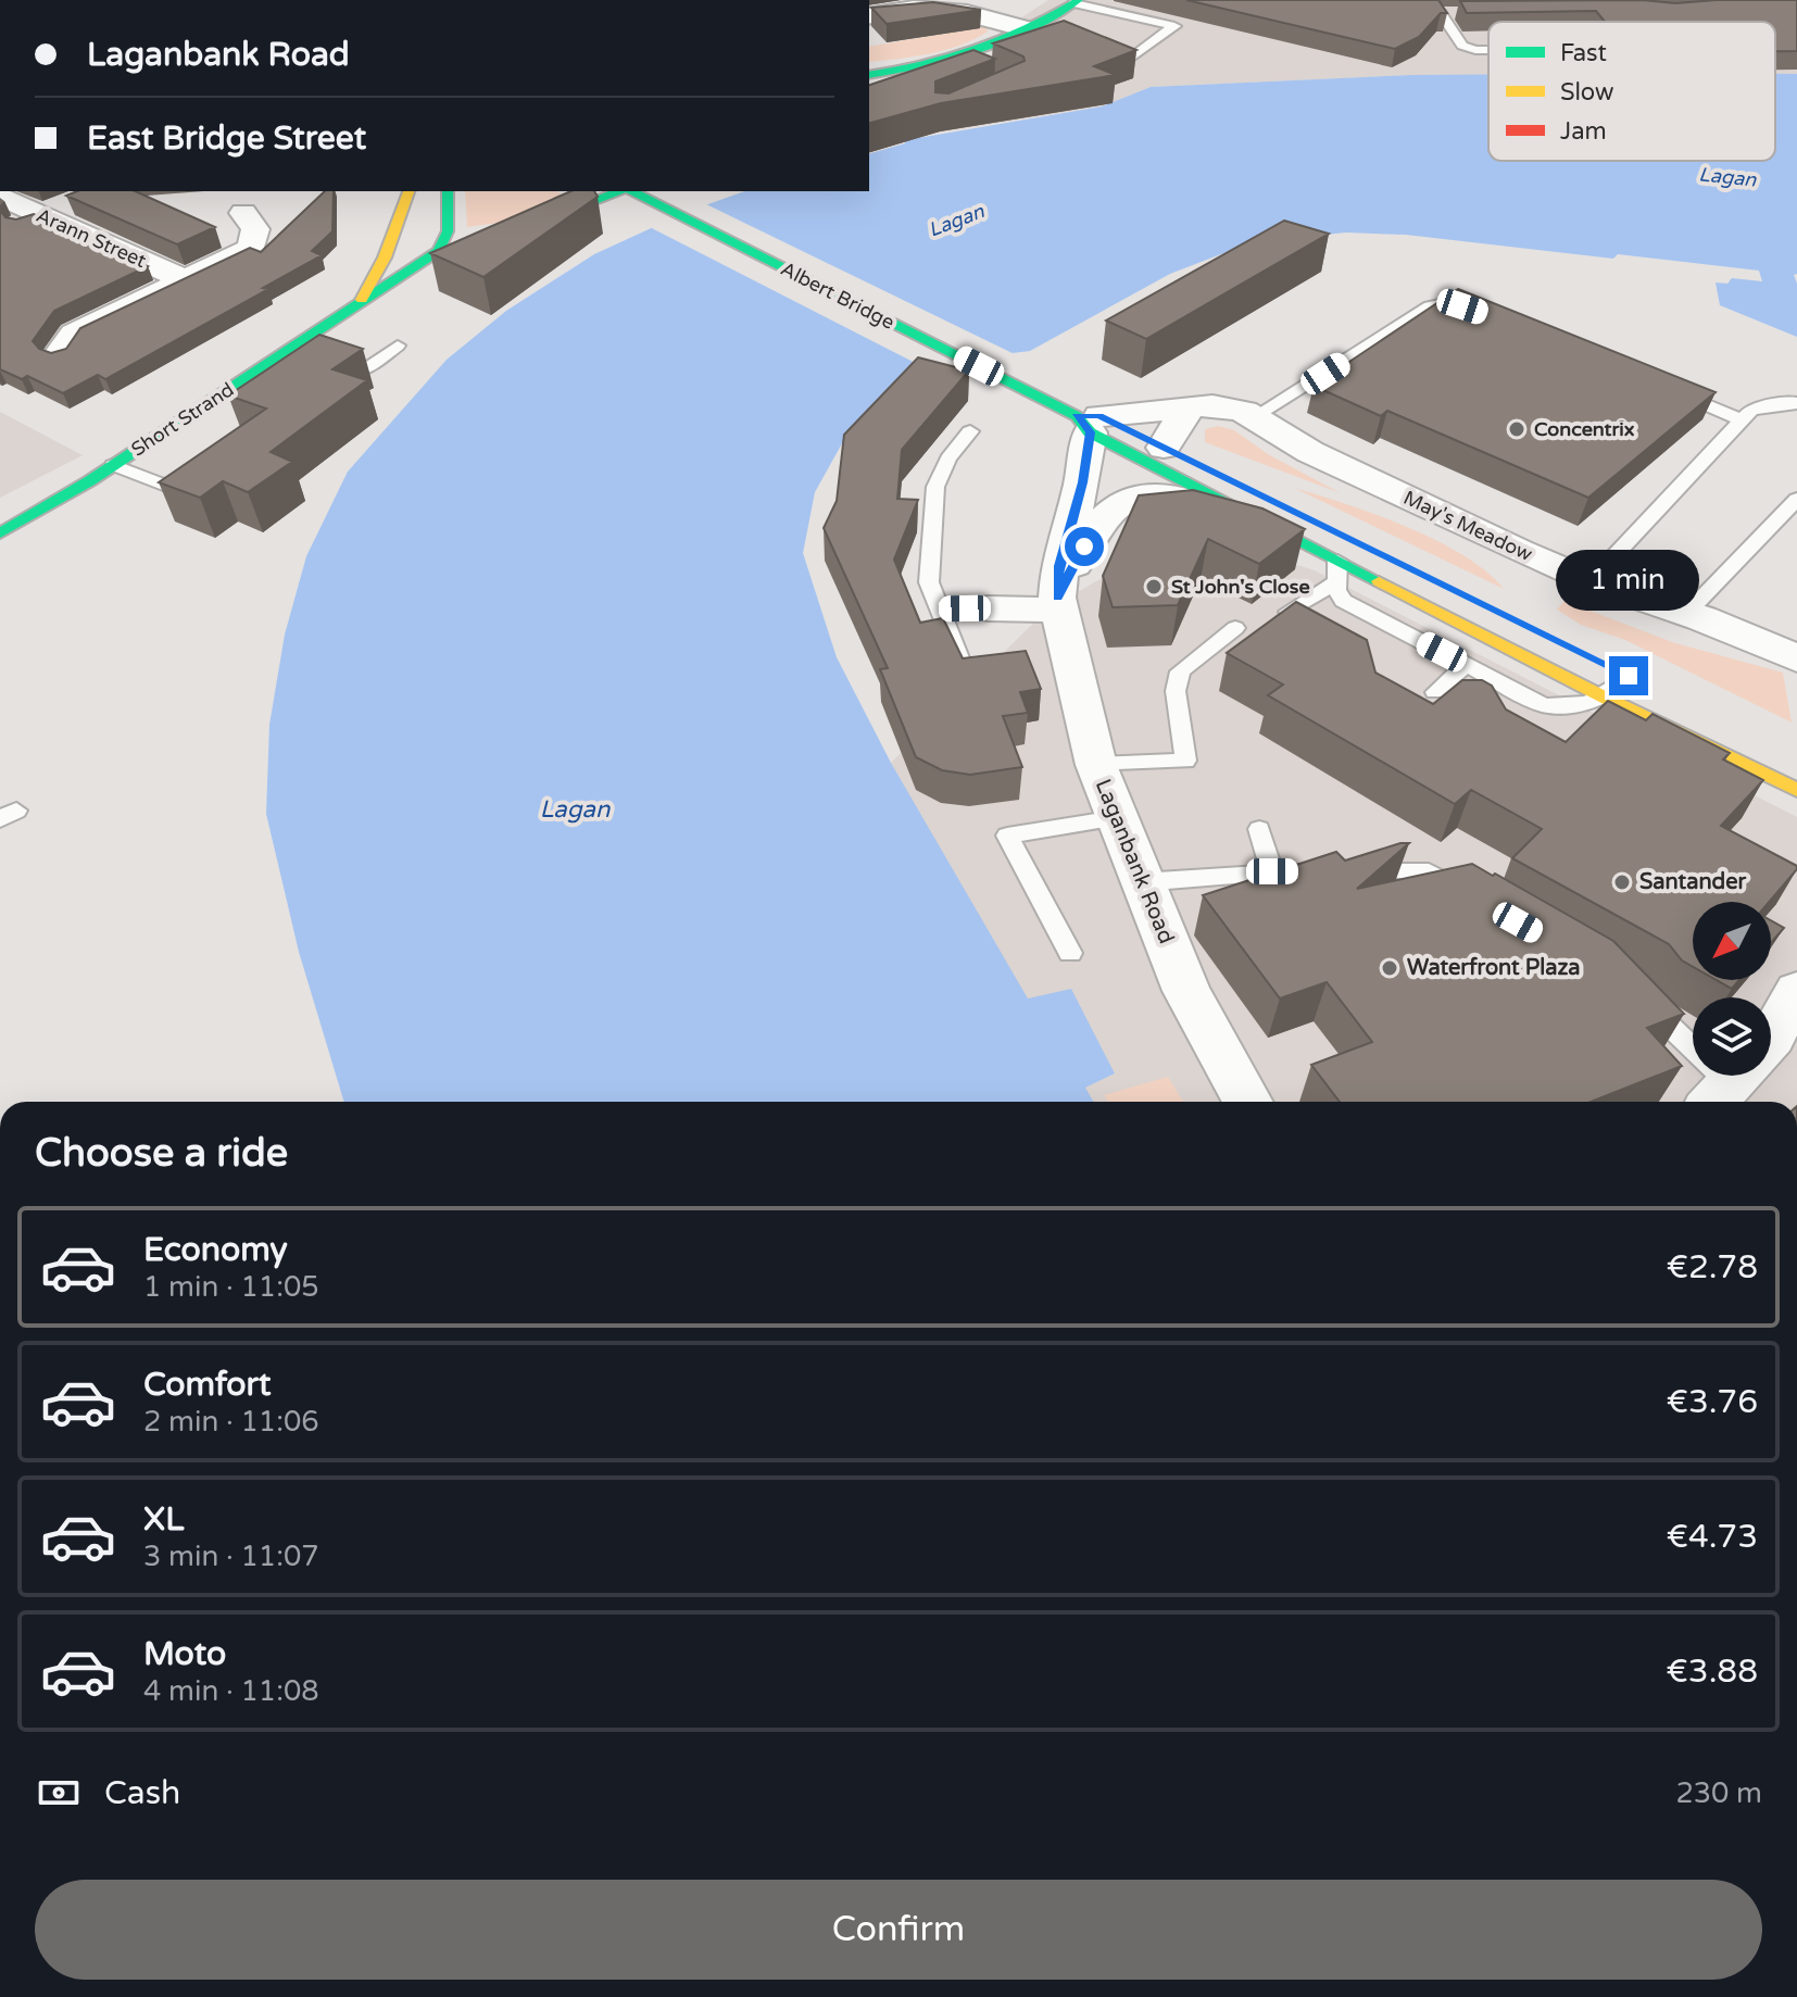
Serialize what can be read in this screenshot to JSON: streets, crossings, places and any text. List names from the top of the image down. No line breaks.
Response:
{"streets":{"main road":["Albert Bridge","Short Strand"],"street":["Arann Street","May's Meadow","Laganbank Road"]},"crossings":[["Albert Bridge","May's Meadow"],["Albert Bridge","Laganbank Road"],["May's Meadow","Laganbank Road"]],"water":["Lagan"],"places":["Concentrix","St John's Close","Santander","Waterfront Plaza"],"legend":["Fast","Slow","Jam"],"north":"bottom left","page":{"banner":["Laganbank Road","East Bridge Street"],"bubble":"1 min","heading":"Choose a ride","list":[{"name":"Economy","note":"1 min · 11:05","value":"€2.78"},{"name":"Comfort","note":"2 min · 11:06","value":"€3.76"},{"name":"XL","note":"3 min · 11:07","value":"€4.73"},{"name":"Moto","note":"4 min · 11:08","value":"€3.88"}],"pay":["Cash","230 m"],"buttons":"Confirm"}}
